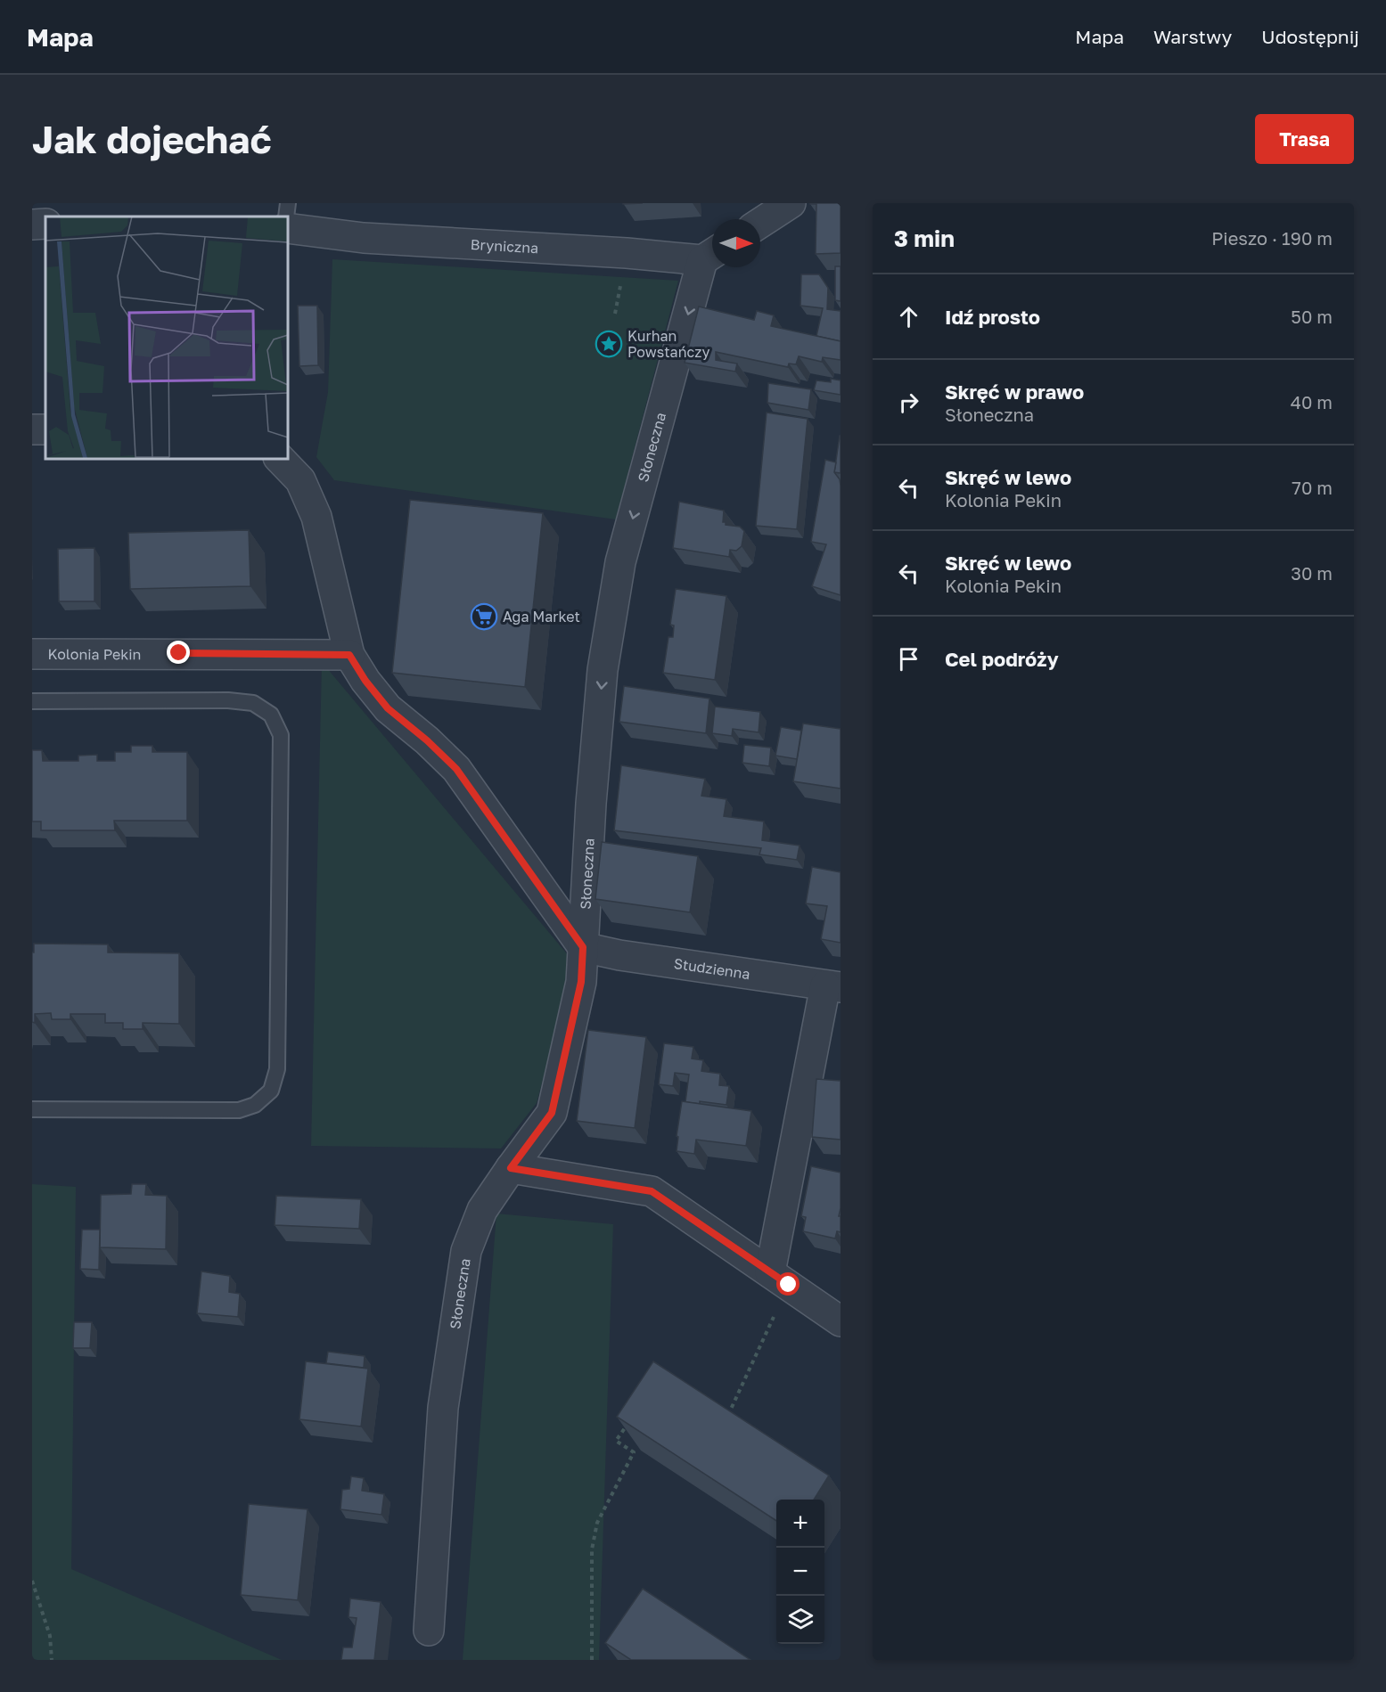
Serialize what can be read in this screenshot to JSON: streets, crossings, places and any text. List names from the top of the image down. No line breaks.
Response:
{"streets":{"street":["Bryniczna","Słoneczna","Kolonia Pekin","Studzienna"]},"crossings":[["Bryniczna","Słoneczna"],["Słoneczna","Studzienna"]],"one_way":["Słoneczna"],"places":{"place":["Kurhan Powstańczy"],"supermarket":["Aga Market"]},"north":"right","page":{"header":"Mapa","nav":["Mapa","Warstwy","Udostępnij"],"buttons":"Trasa","title":"Jak dojechać","heading":["3 min","Pieszo · 190 m"],"list":[["Idź prosto","50 m"],["Skręć w prawo","Słoneczna","40 m"],["Skręć w lewo","Kolonia Pekin","70 m"],["Skręć w lewo","Kolonia Pekin","30 m"],"Cel podróży"],"map_buttons":["+","−"]}}
